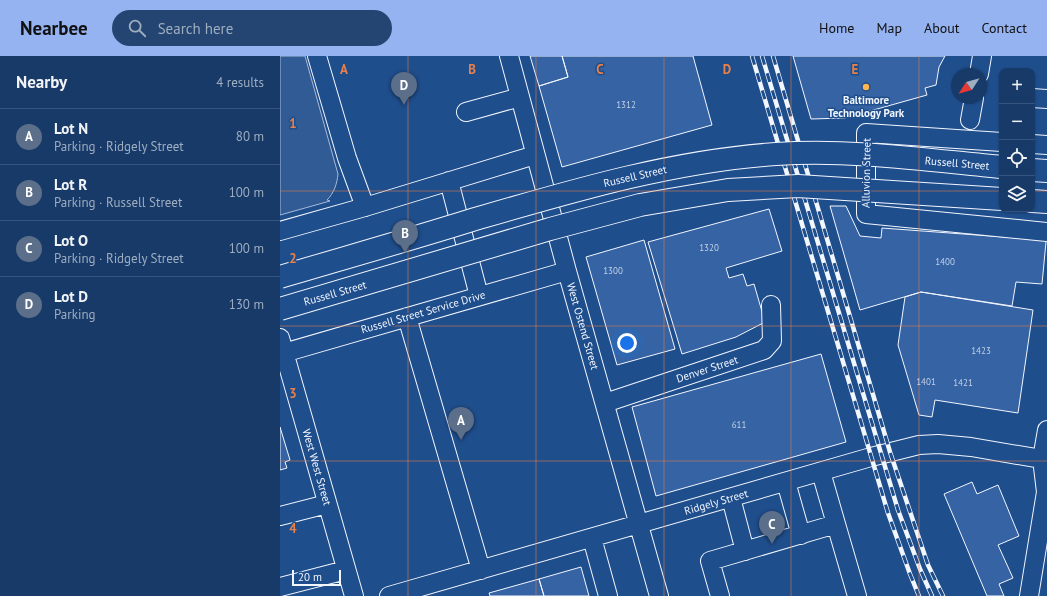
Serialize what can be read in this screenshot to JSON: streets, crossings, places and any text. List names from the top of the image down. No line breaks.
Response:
{"streets":{"main road":["Russell Street"],"street":["Alluvion Street","Russell Street Service Drive","West Ostend Street","Denver Street","West West Street","Ridgely Street"]},"crossings":[["Russell Street Service Drive","West Ostend Street"],["Russell Street Service Drive","West West Street"],["West Ostend Street","Denver Street"],["West Ostend Street","Ridgely Street"]],"places":["Baltimore Technology Park"],"house_numbers":["1312","1320","1400","1300","1423","1401","1421","611"],"scale_bar":"20 m","north":"bottom left","page":{"header":"Nearbee","search":"Search here","nav":["Home","Map","About","Contact"],"heading":["Nearby","4 results"],"map_buttons":["+","−"],"pins":["D","B","A","C"],"list":[{"mark":"A","name":"Lot N","note":"Parking · Ridgely Street","value":"80 m"},{"mark":"B","name":"Lot R","note":"Parking · Russell Street","value":"100 m"},{"mark":"C","name":"Lot O","note":"Parking · Ridgely Street","value":"100 m"},{"mark":"D","name":"Lot D","note":"Parking","value":"130 m"}],"scale":"20 m"},"grid":{"columns":["A","B","C","D","E"],"rows":["1","2","3","4"]}}
